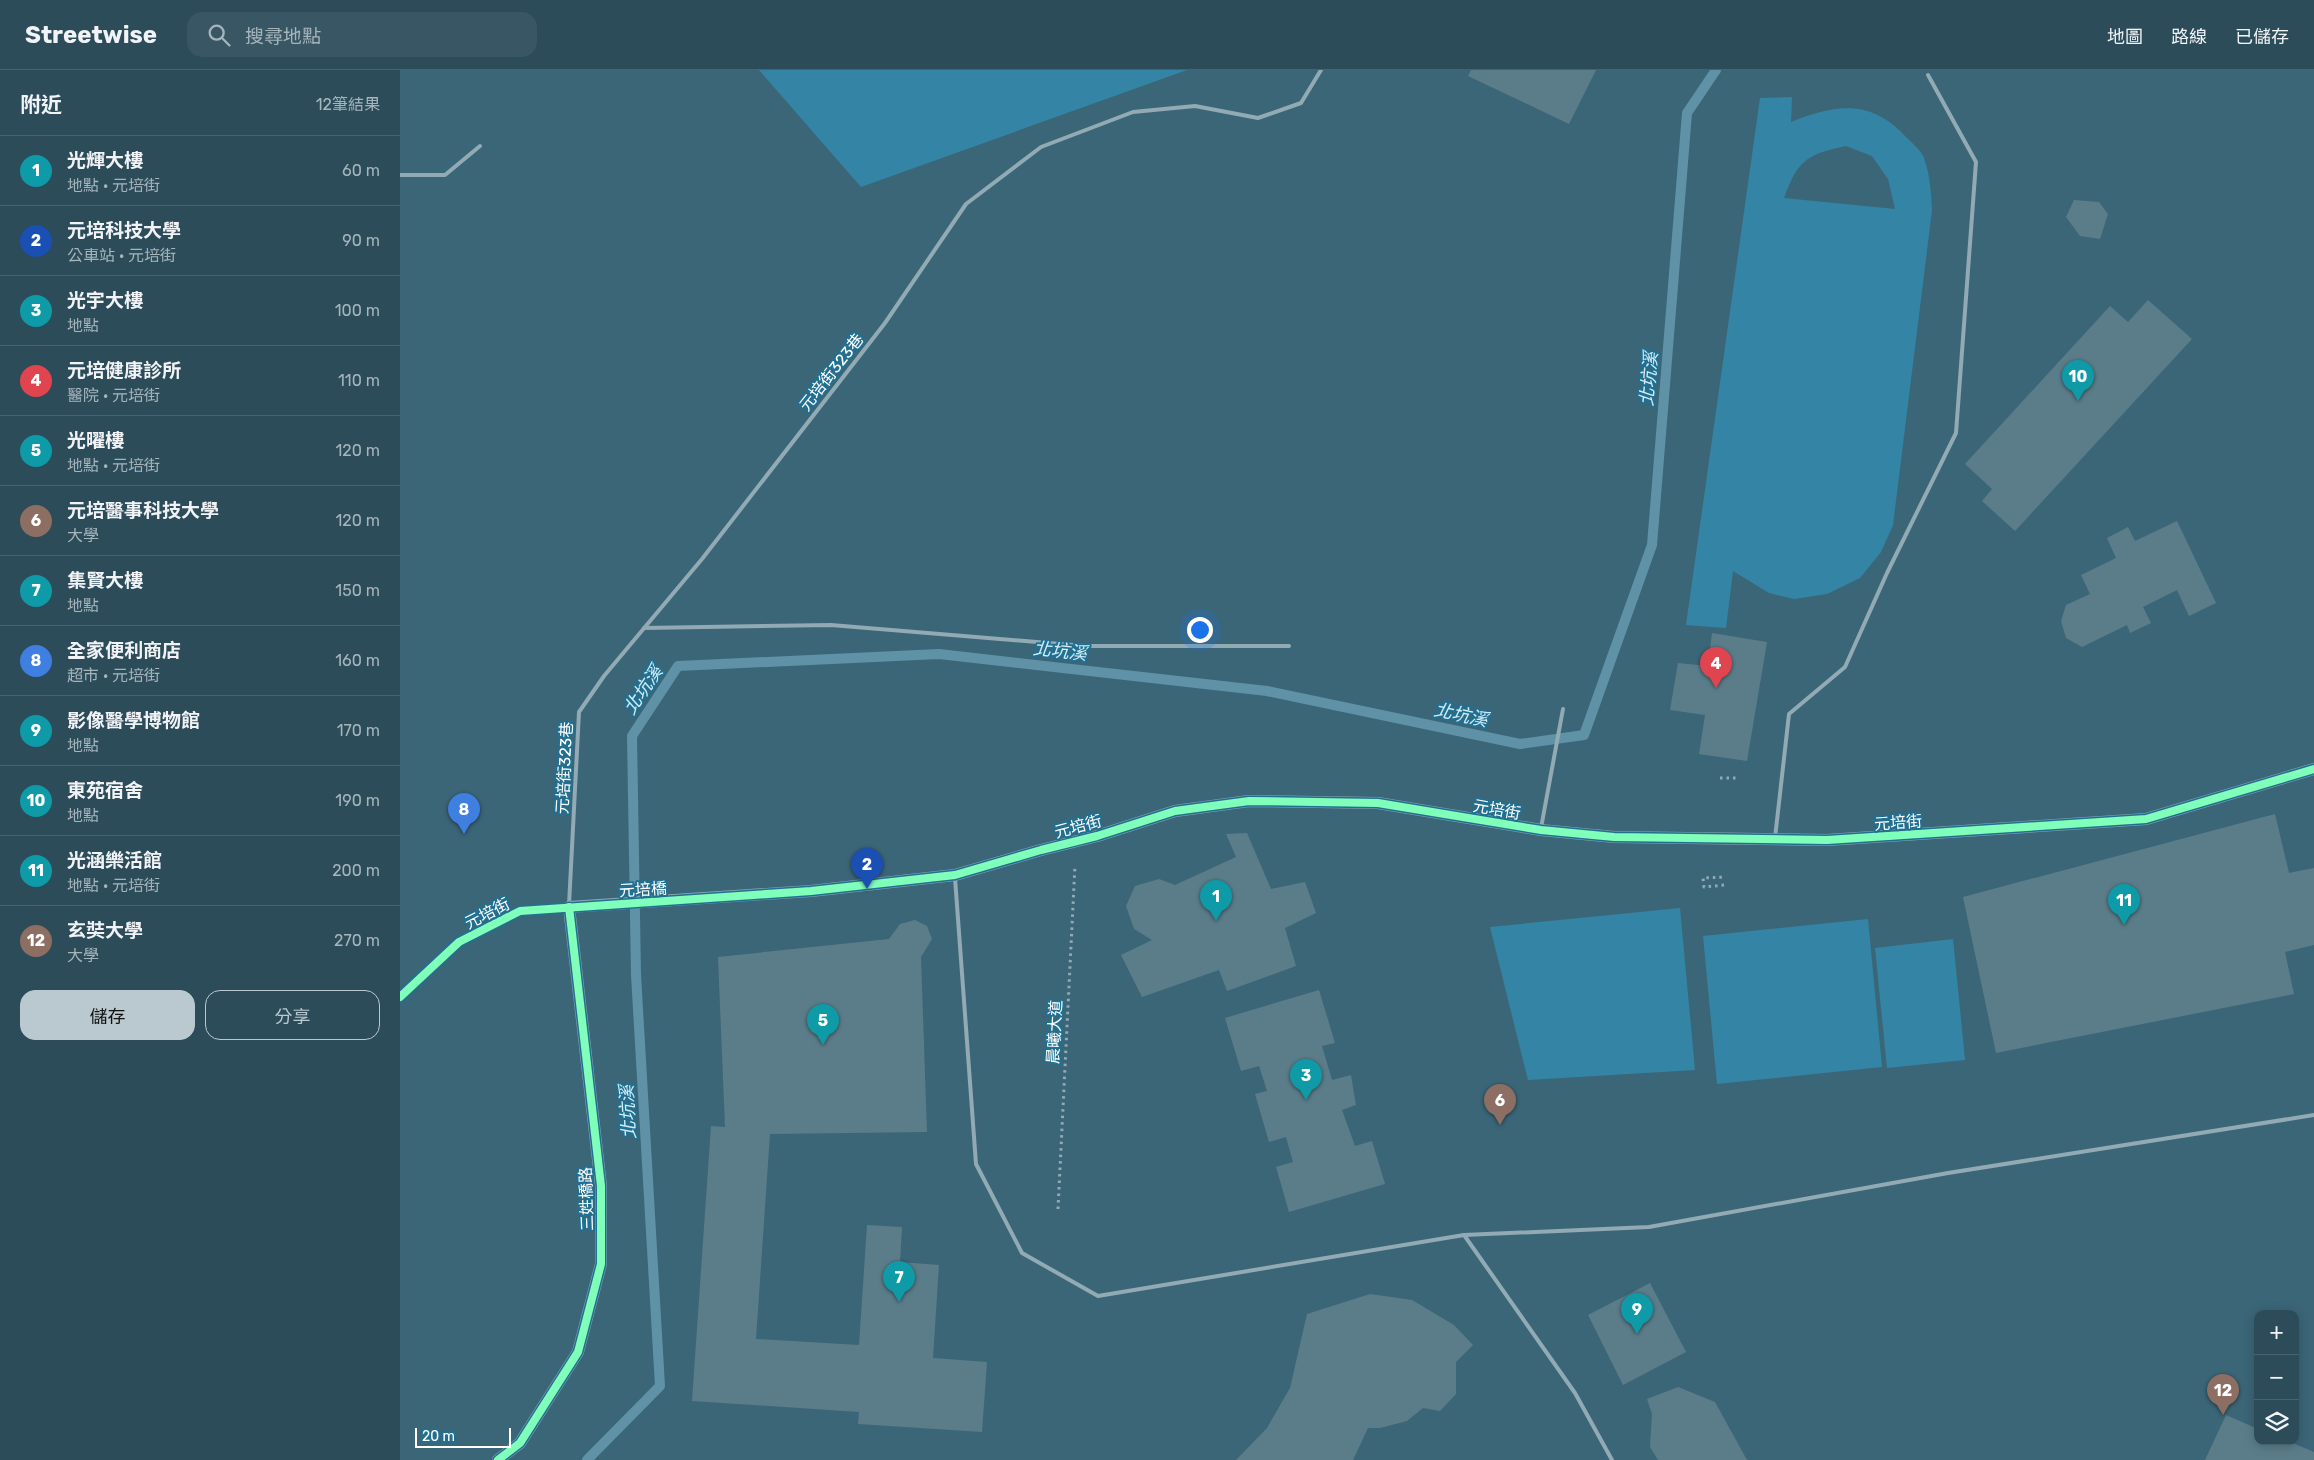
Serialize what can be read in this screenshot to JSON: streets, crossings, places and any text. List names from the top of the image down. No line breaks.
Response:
{"streets":{"street":["元培街","元培橋","三姓橋路"],"lane":["元培街323巷"],"path":["晨曦大道"]},"crossings":[["元培街323巷","元培街"],["元培街323巷","三姓橋路"],["元培街","元培橋"],["元培街","三姓橋路"]],"water":["北坑溪"],"scale_bar":"20 m","page":{"header":"Streetwise","search":"搜尋地點","nav":["地圖","路線","已儲存"],"heading":["附近","12筆結果"],"list":[{"mark":"1","name":"光輝大樓","note":"地點 · 元培街","value":"60 m"},{"mark":"2","name":"元培科技大學","note":"公車站 · 元培街","value":"90 m"},{"mark":"3","name":"光宇大樓","note":"地點","value":"100 m"},{"mark":"4","name":"元培健康診所","note":"醫院 · 元培街","value":"110 m"},{"mark":"5","name":"光曜樓","note":"地點 · 元培街","value":"120 m"},{"mark":"6","name":"元培醫事科技大學","note":"大學","value":"120 m"},{"mark":"7","name":"集賢大樓","note":"地點","value":"150 m"},{"mark":"8","name":"全家便利商店","note":"超市 · 元培街","value":"160 m"},{"mark":"9","name":"影像醫學博物館","note":"地點","value":"170 m"},{"mark":"10","name":"東苑宿舍","note":"地點","value":"190 m"},{"mark":"11","name":"光涵樂活館","note":"地點 · 元培街","value":"200 m"},{"mark":"12","name":"玄奘大學","note":"大學","value":"270 m"}],"pins":["10","4","8","2","1","11","5","3","6","7","9","12"],"buttons":["儲存","分享"],"map_buttons":["+","−"],"scale":"20 m"}}
